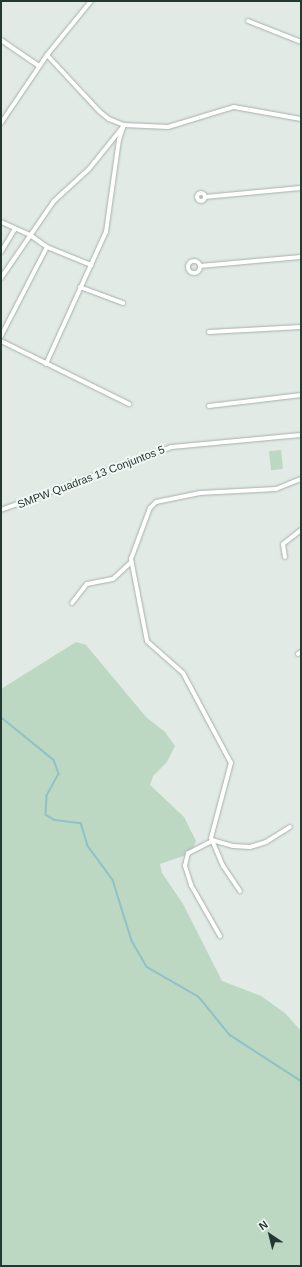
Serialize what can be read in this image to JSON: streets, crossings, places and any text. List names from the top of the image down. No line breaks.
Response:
{"streets":{"street":["SMPW Quadras 13 Conjuntos 5"]},"north":"top left"}
